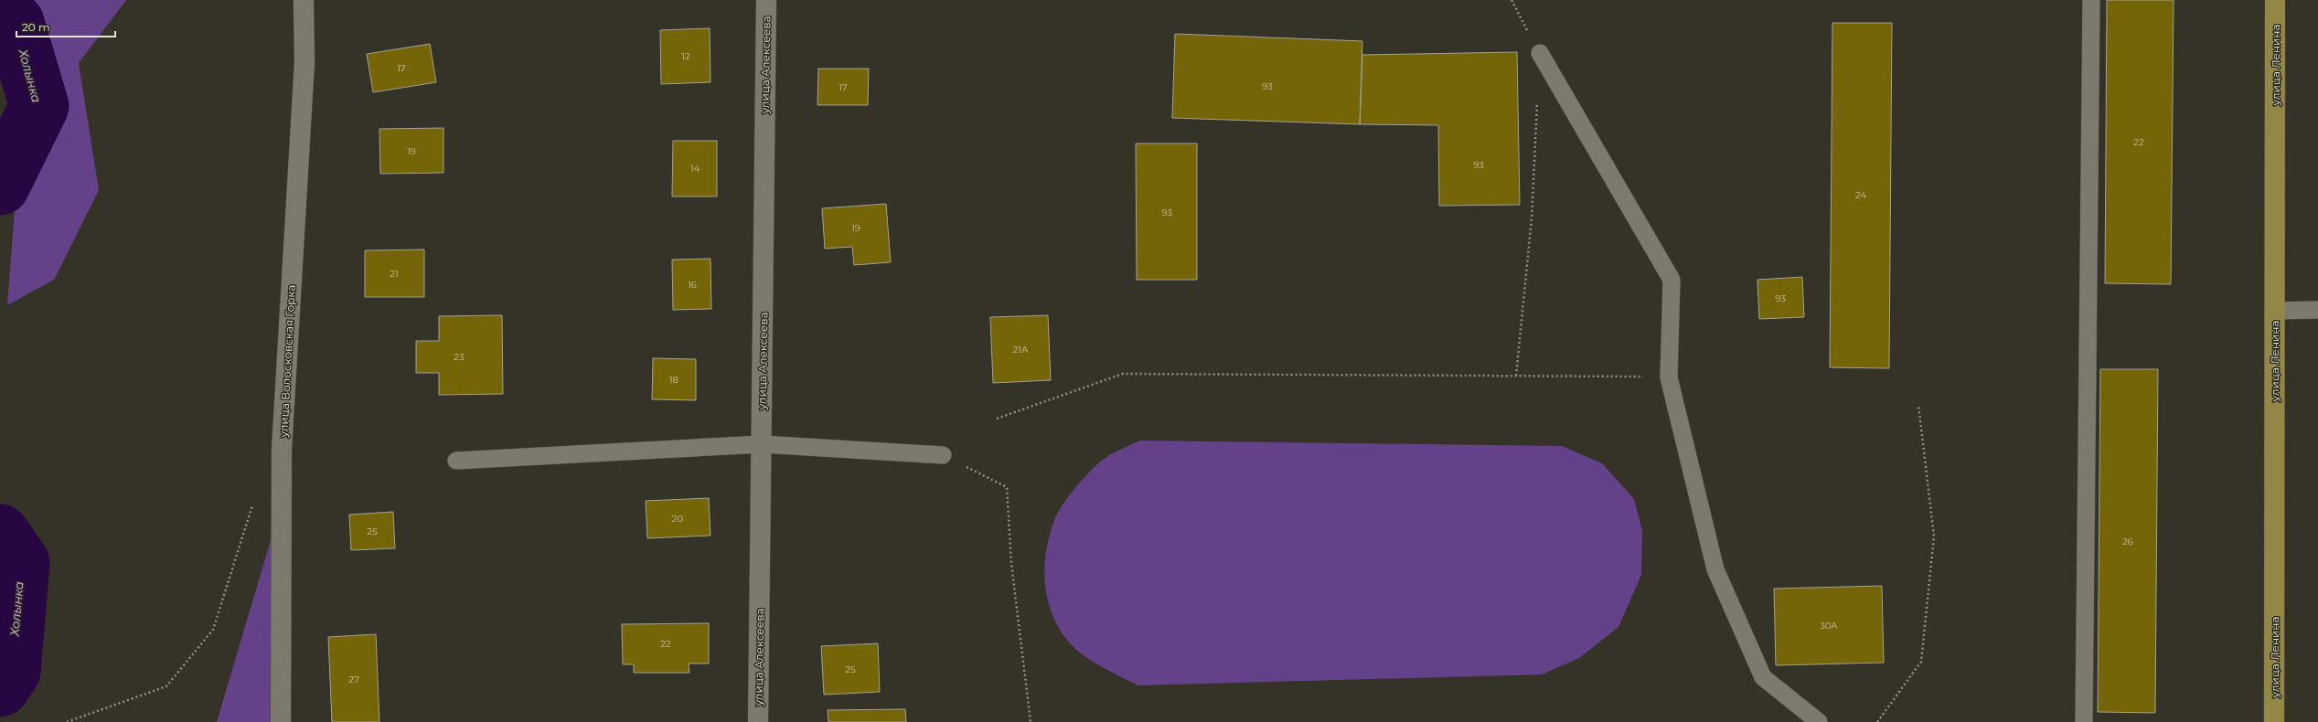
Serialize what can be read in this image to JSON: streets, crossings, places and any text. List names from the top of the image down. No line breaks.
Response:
{"streets":{"main road":["улица Ленина"],"street":["улица Алексеева","улица Волосковская Горка"]},"water":["Холынка"],"house_numbers":["12","17","93","17","22","19","93","14","24","93","19","21","16","93","21А","23","18","20","25","26","30А","22","25","27"],"scale_bar":"20 m"}
